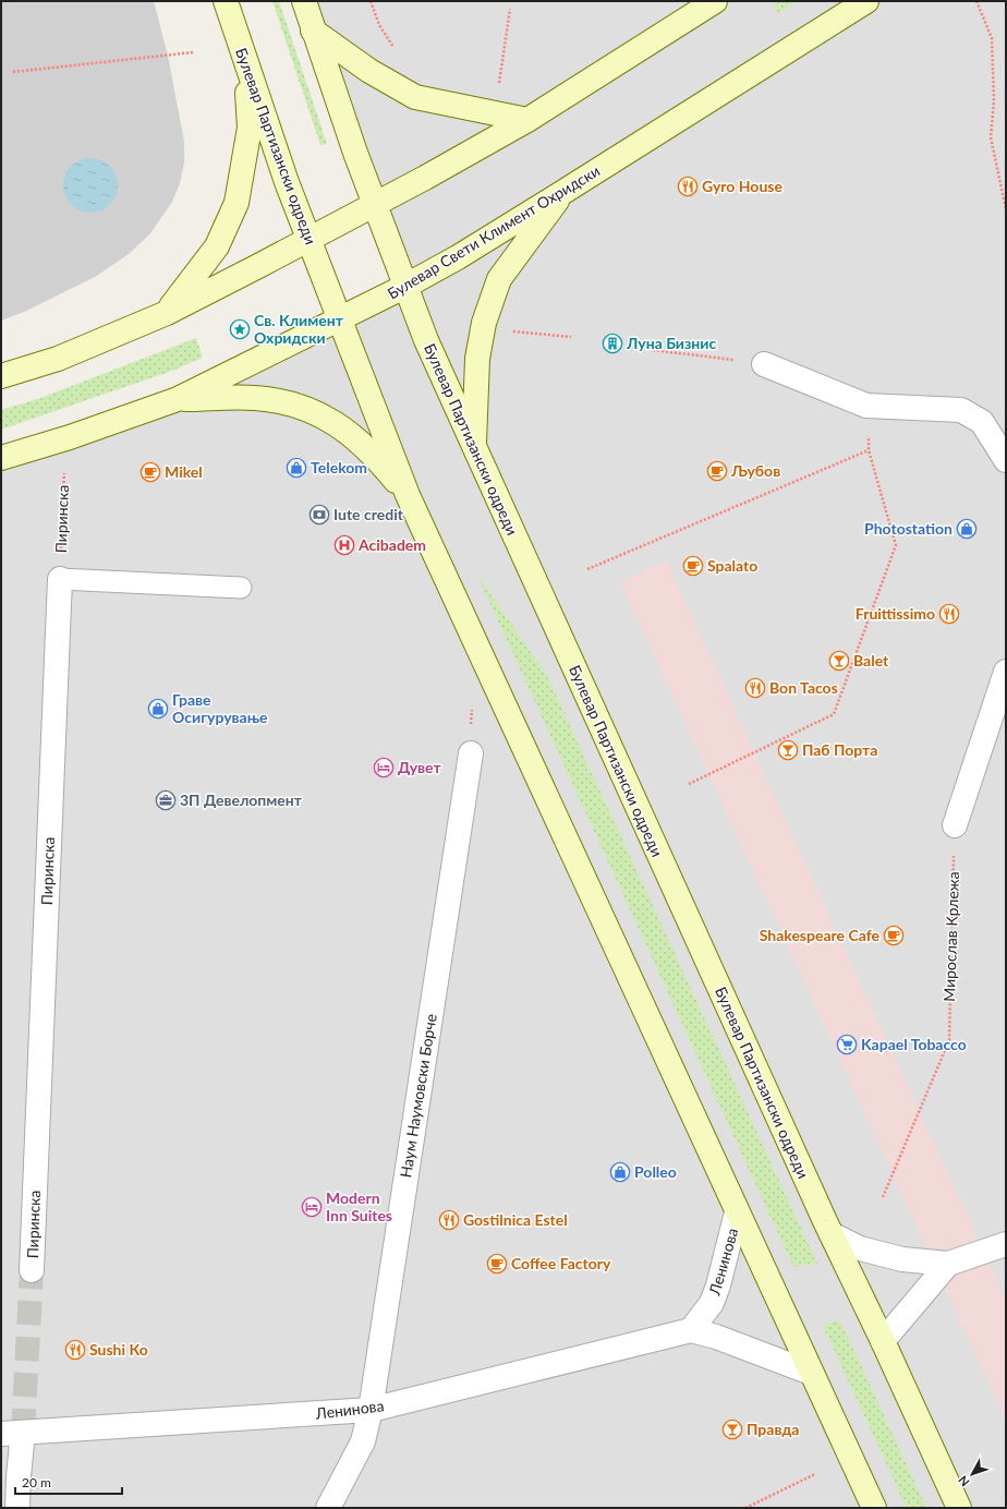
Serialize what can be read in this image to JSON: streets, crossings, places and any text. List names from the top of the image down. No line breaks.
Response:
{"streets":{"street":["Булевар Партизански одреди","Булевар Свети Климент Охридски","Пиринска","Наум Наумовски Борче","Ленинова"],"path":["Мирослав Крлежа"]},"crossings":[["Булевар Партизански одреди","Булевар Свети Климент Охридски"],["Булевар Партизански одреди","Ленинова"],["Наум Наумовски Борче","Ленинова"]],"places":{"restaurant":["Gyro House","Fruittissimo","Bon Tacos","Gostilnica Estel","Sushi Ко"],"place":["Св. Климент Охридски"],"building":["Луна Бизнис"],"shop":["Telekom","Photostation","Граве Осигурување","Polleo"],"cafe":["Љубов","Mikel","Spalato","Shakespeare Cafe","Coffee Factory"],"bank":["Iute credit"],"hospital":["Acibadem"],"bar":["Balet","Паб Порта","Правда"],"hotel":["Дувет","Modern Inn Suites"],"office":["3П Девелопмент"],"supermarket":["Kapael Tobacco"]},"scale_bar":"20 m","north":"bottom left"}
